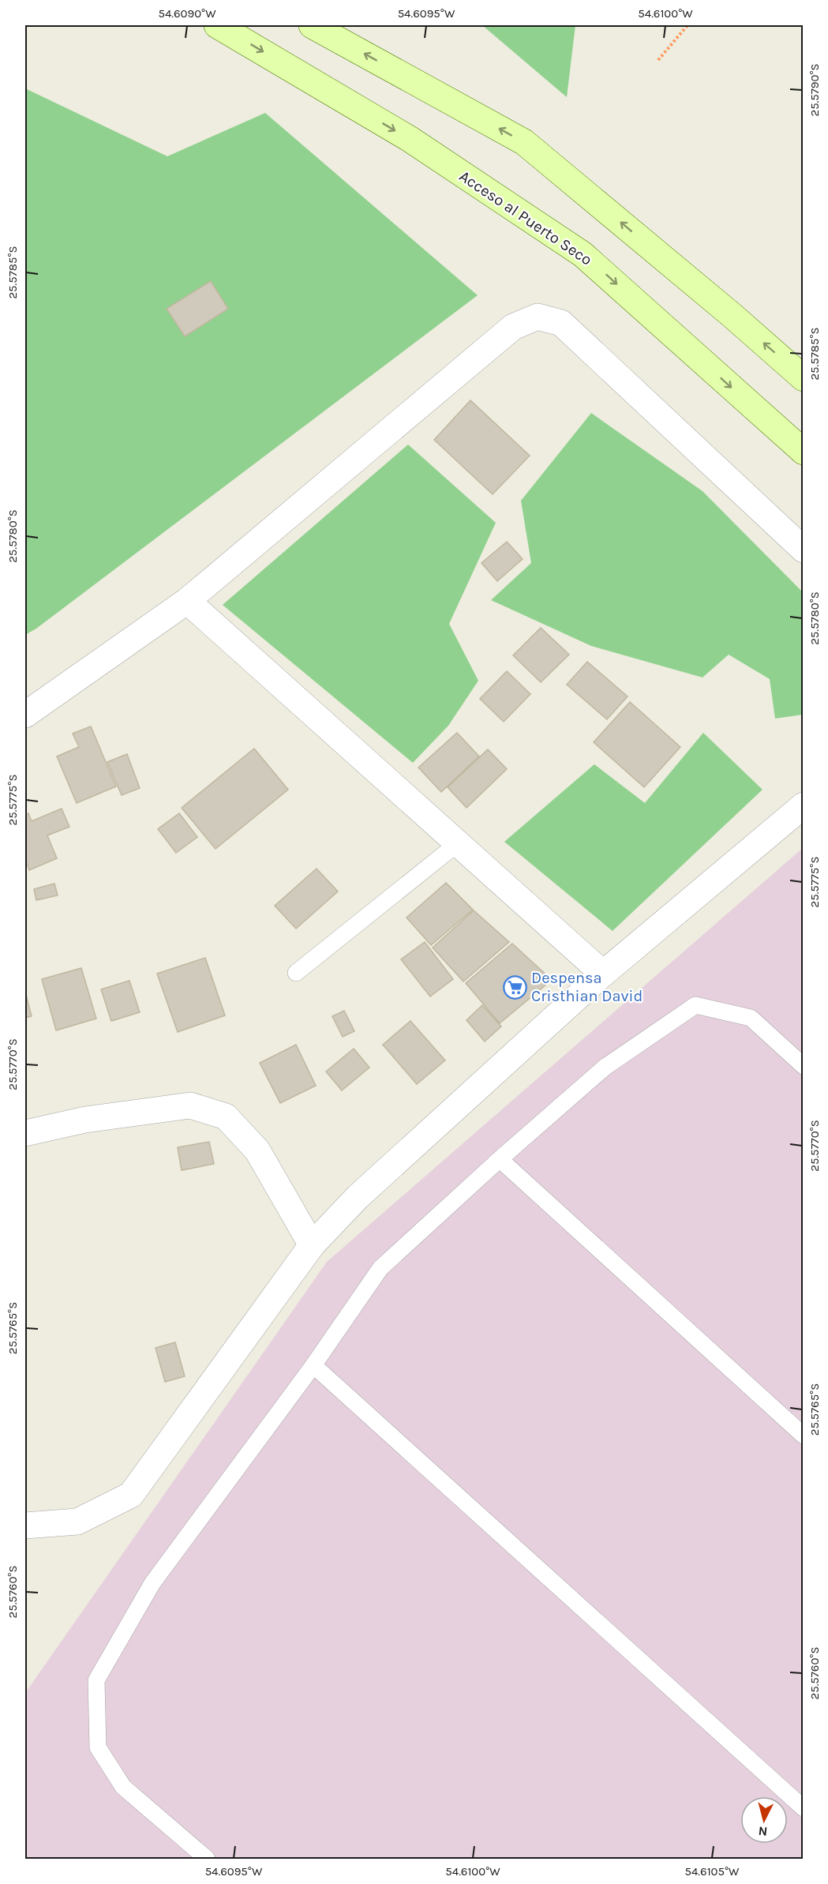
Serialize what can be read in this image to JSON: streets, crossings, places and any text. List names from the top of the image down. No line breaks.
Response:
{"streets":{"main road":["Acceso al Puerto Seco"]},"places":{"supermarket":["Despensa Cristhian David"]},"north":"bottom","coordinates":["54.6090°W","54.6095°W","54.6100°W","25.5790°S","25.5785°S","25.5780°S","25.5775°S","25.5770°S","25.5765°S","25.5760°S","54.6105°W"]}
